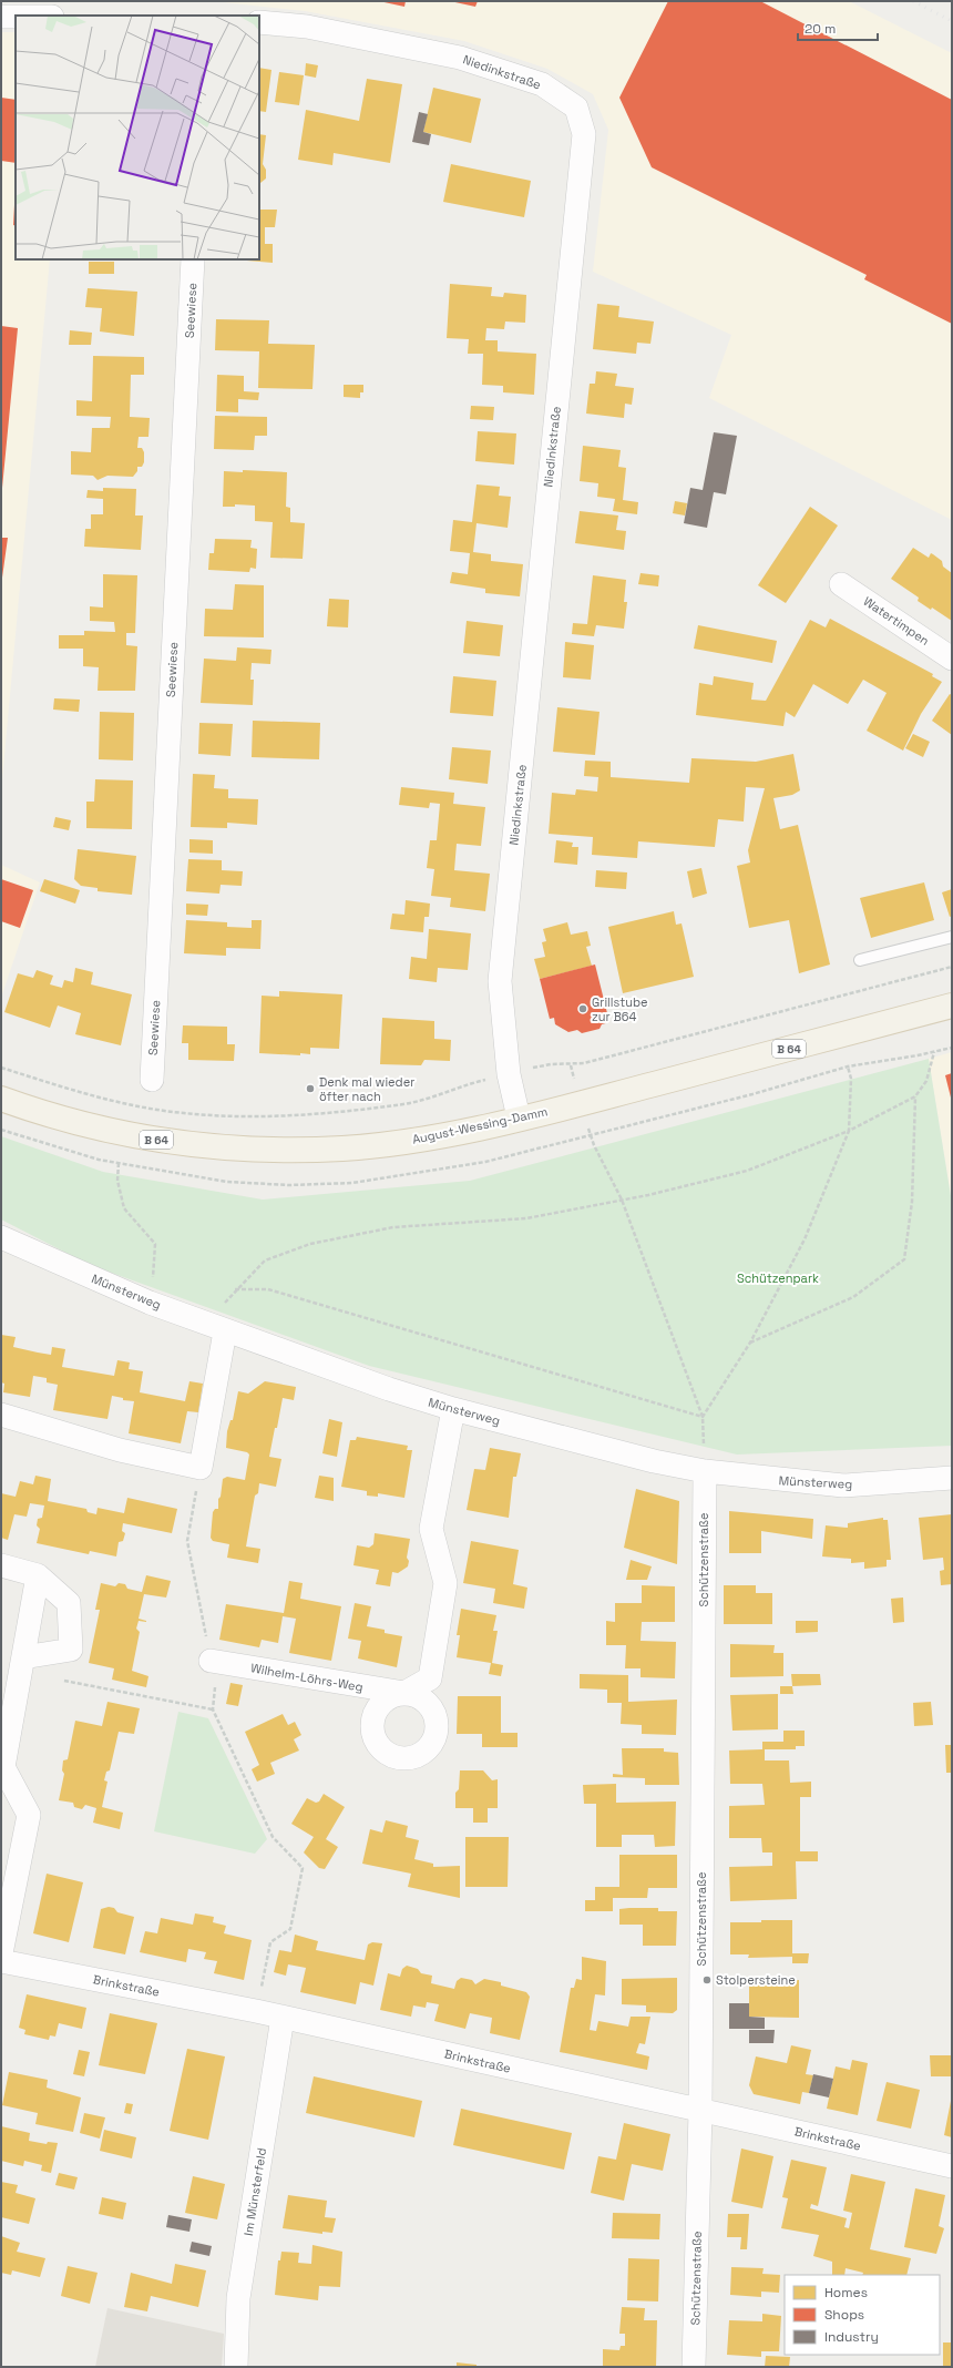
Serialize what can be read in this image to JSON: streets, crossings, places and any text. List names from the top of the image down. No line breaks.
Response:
{"streets":{"main road":["B 64","August-Wessing-Damm"],"street":["Niedinkstraße","Seewiese","Watertimpen","Münsterweg","Schützenstraße","Wilhelm-Löhrs-Weg","Brinkstraße","Im Münsterfeld"]},"crossings":[["Niedinkstraße","August-Wessing-Damm"],["Münsterweg","Schützenstraße"],["Münsterweg","Wilhelm-Löhrs-Weg"],["Schützenstraße","Brinkstraße"],["Brinkstraße","Im Münsterfeld"]],"parks":["Schützenpark"],"places":["Grillstube zur B64","Denk mal wieder öfter nach","Stolpersteine"],"legend":["Homes","Shops","Industry"],"scale_bar":"20 m"}
